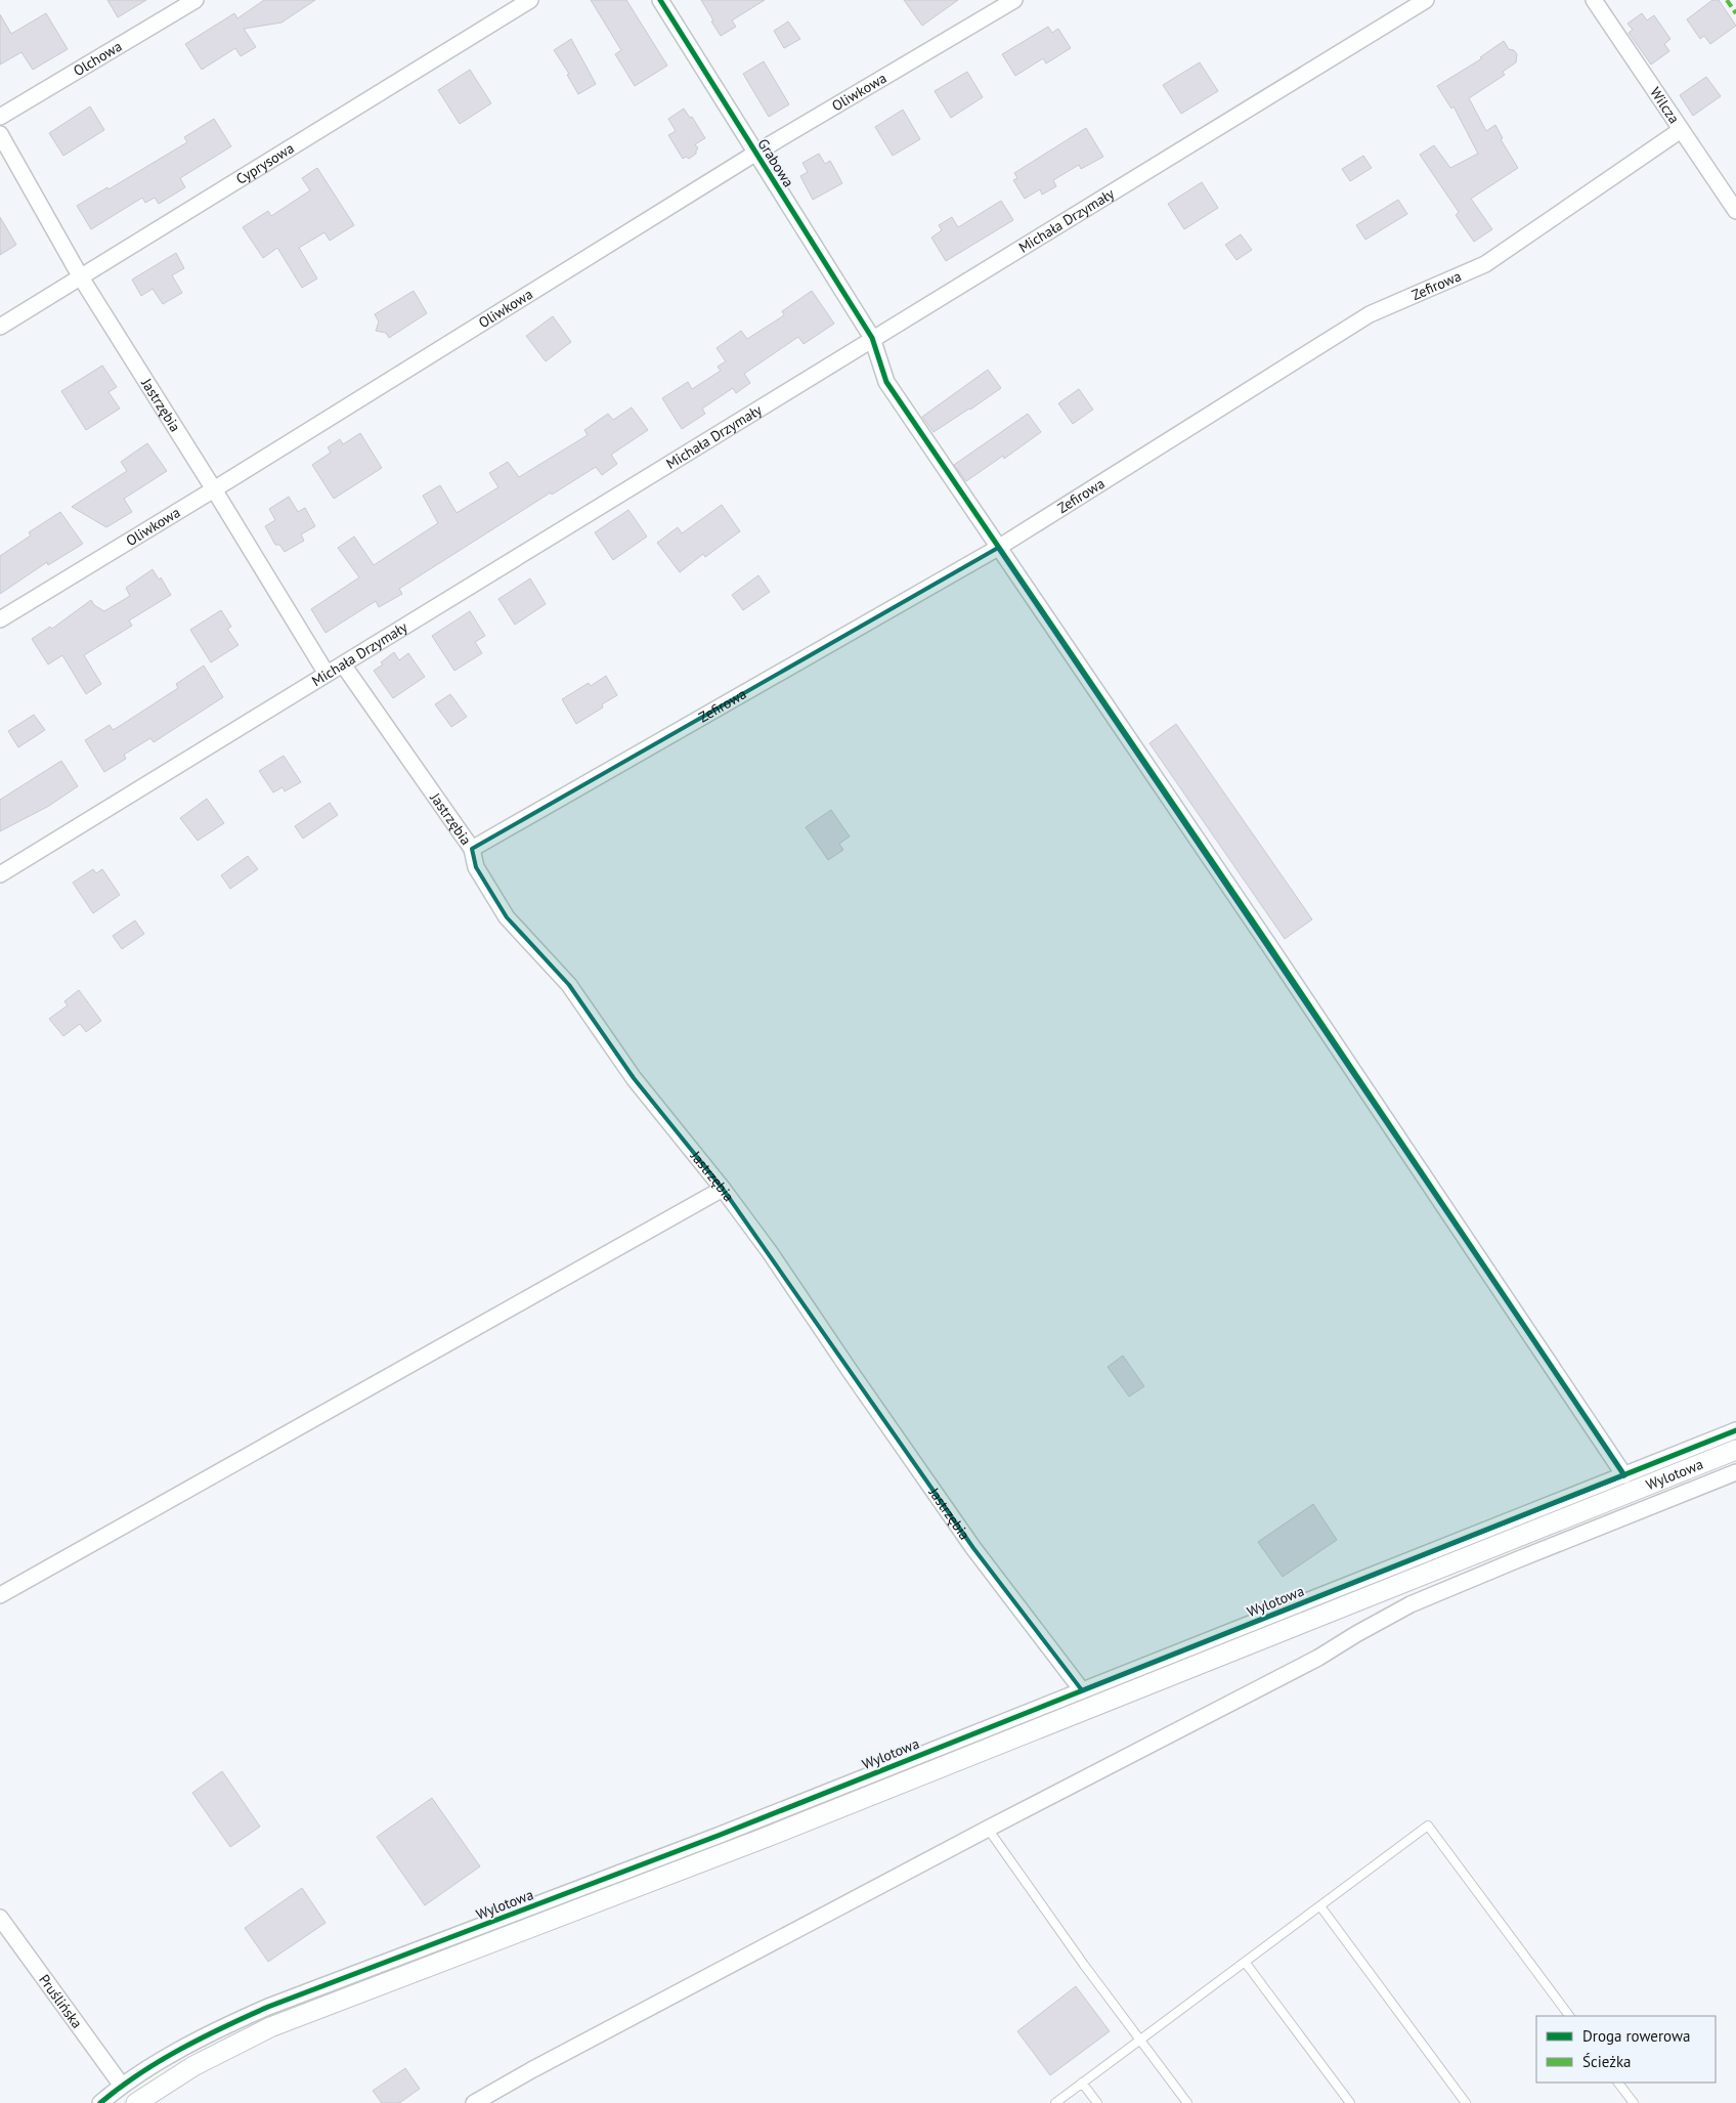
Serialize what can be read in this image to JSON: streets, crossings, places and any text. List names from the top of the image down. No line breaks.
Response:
{"streets":{"street":["Olchowa","Oliwkowa","Wilcza","Grabowa","Cyprysowa","Michała Drzymały","Zefirowa","Jastrzębia","Wylotowa","Pruślińska"]},"crossings":[["Oliwkowa","Grabowa"],["Oliwkowa","Jastrzębia"],["Wilcza","Zefirowa"],["Grabowa","Michała Drzymały"],["Grabowa","Zefirowa"],["Grabowa","Wylotowa"],["Cyprysowa","Jastrzębia"],["Michała Drzymały","Jastrzębia"],["Zefirowa","Jastrzębia"],["Jastrzębia","Wylotowa"],["Wylotowa","Pruślińska"]],"legend":["Droga rowerowa","Ścieżka"]}
